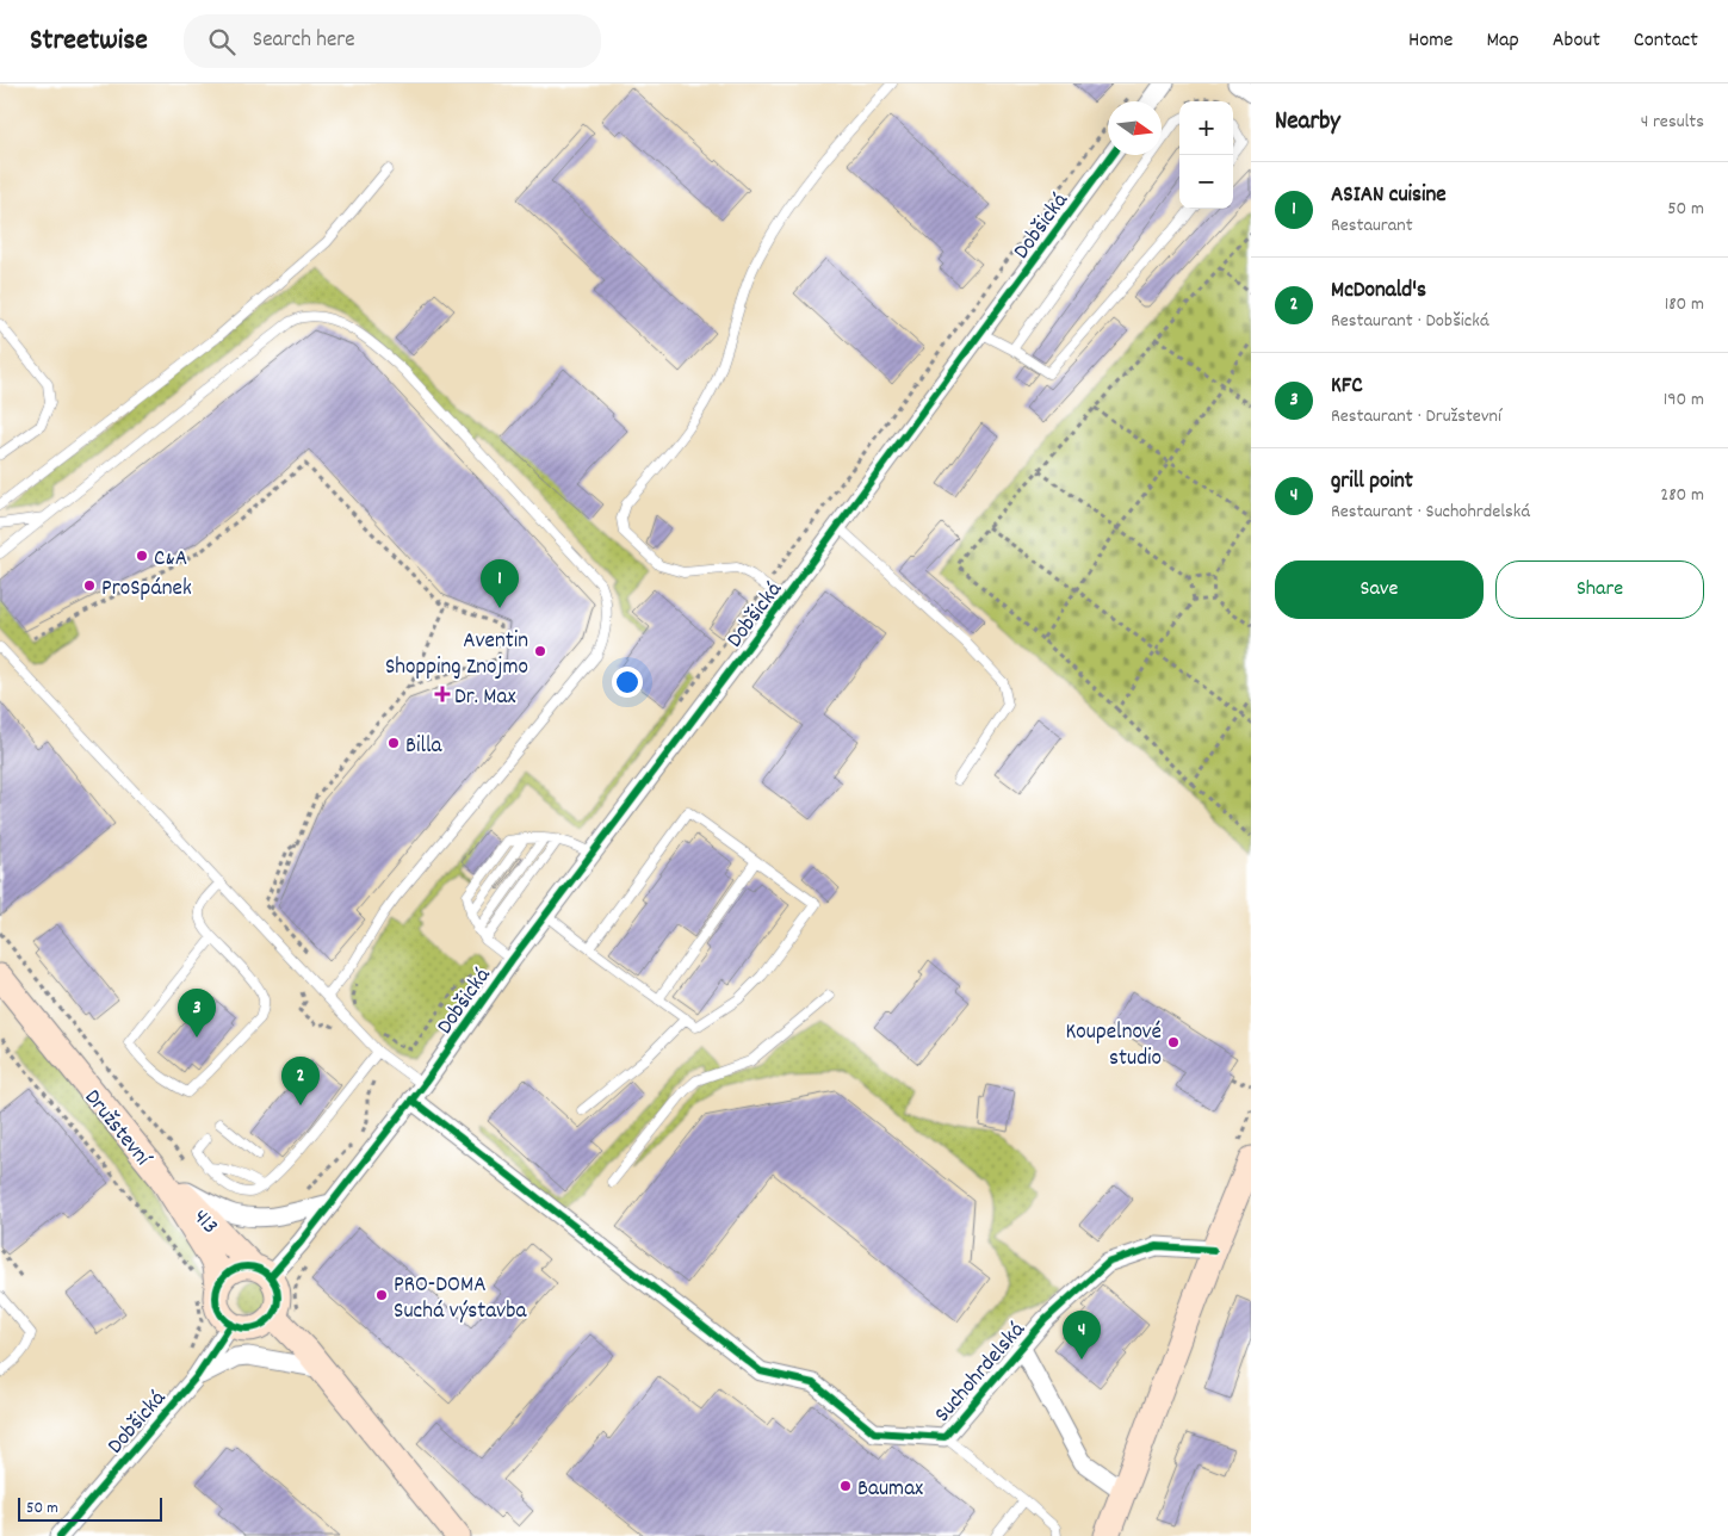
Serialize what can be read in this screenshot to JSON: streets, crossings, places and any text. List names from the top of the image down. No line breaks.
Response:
{"streets":{"main road":["Družstevní","413"],"street":["Dobšická","Suchohrdelská"]},"crossings":[["Dobšická","Družstevní"],["Dobšická","413"],["Dobšická","Suchohrdelská"],["Družstevní","413"]],"places":{"other":["C&A","ProSpánek","Aventin Shopping Znojmo","Billa","Koupelnové studio","PRO-DOMA Suchá výstavba","Baumax"],"health":["Dr. Max"]},"scale_bar":"50 m","north":"right","page":{"header":"Streetwise","search":"Search here","nav":["Home","Map","About","Contact"],"heading":["Nearby","4 results"],"map_buttons":["+","−"],"list":[{"mark":"1","name":"ASIAN cuisine","note":"Restaurant","value":"50 m"},{"mark":"2","name":"McDonald's","note":"Restaurant · Dobšická","value":"180 m"},{"mark":"3","name":"KFC","note":"Restaurant · Družstevní","value":"190 m"},{"mark":"4","name":"grill point","note":"Restaurant · Suchohrdelská","value":"280 m"}],"buttons":["Save","Share"],"pins":["1","3","2","4"],"scale":"50 m"}}
